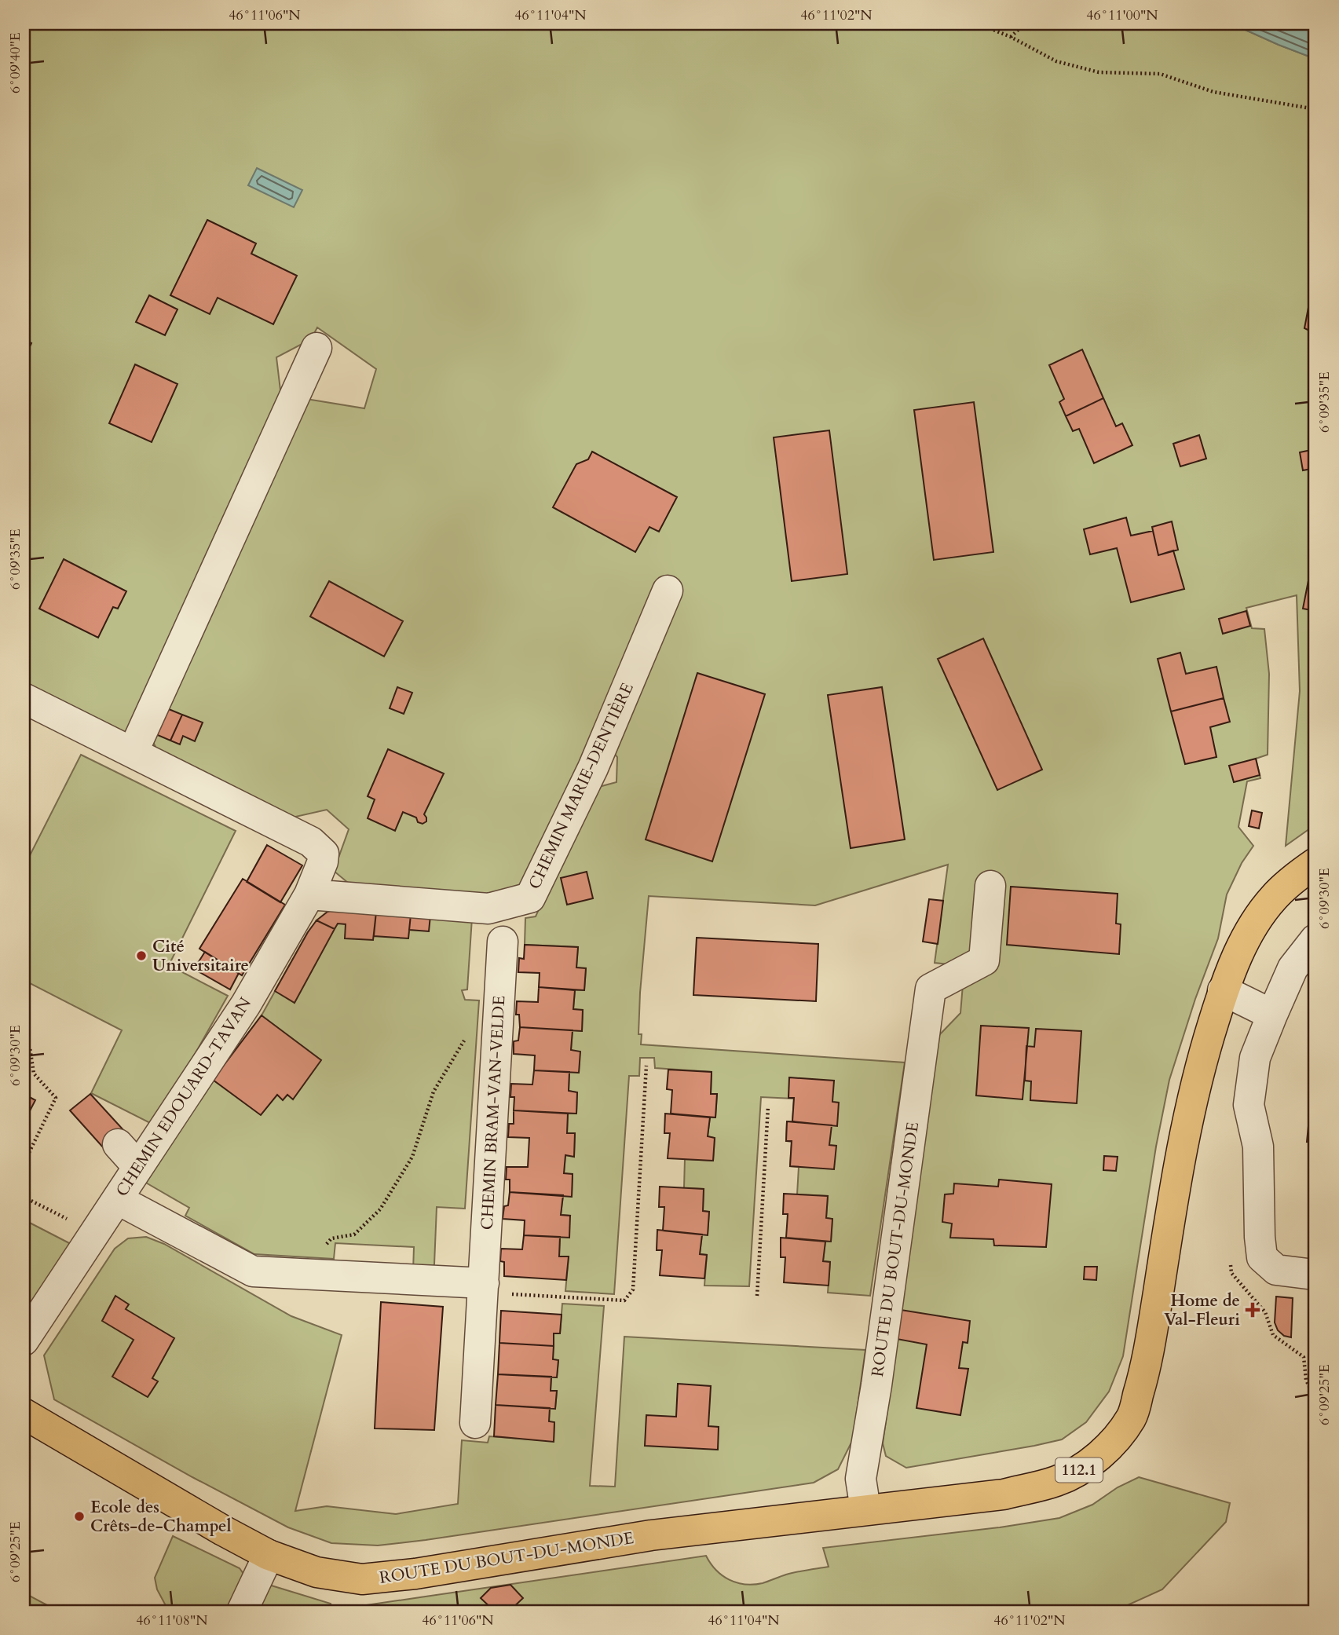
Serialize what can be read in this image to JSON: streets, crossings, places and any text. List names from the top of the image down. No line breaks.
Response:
{"streets":{"main road":["ROUTE DU BOUT-DU-MONDE","112.1"],"street":["CHEMIN MARIE-DENTIÈRE","CHEMIN EDOUARD-TAVAN","CHEMIN BRAM-VAN-VELDE"]},"crossings":[["CHEMIN MARIE-DENTIÈRE","CHEMIN EDOUARD-TAVAN"]],"places":{"other":["Cité Universitaire","Ecole des Crêts-de-Champel"],"health":["Home de Val-Fleuri"]},"coordinates":["46°11'06\"N","46°11'04\"N","46°11'02\"N","46°11'00\"N","6°09'40\"E","6°09'35\"E","6°09'30\"E","6°09'25\"E","46°11'08\"N"]}
